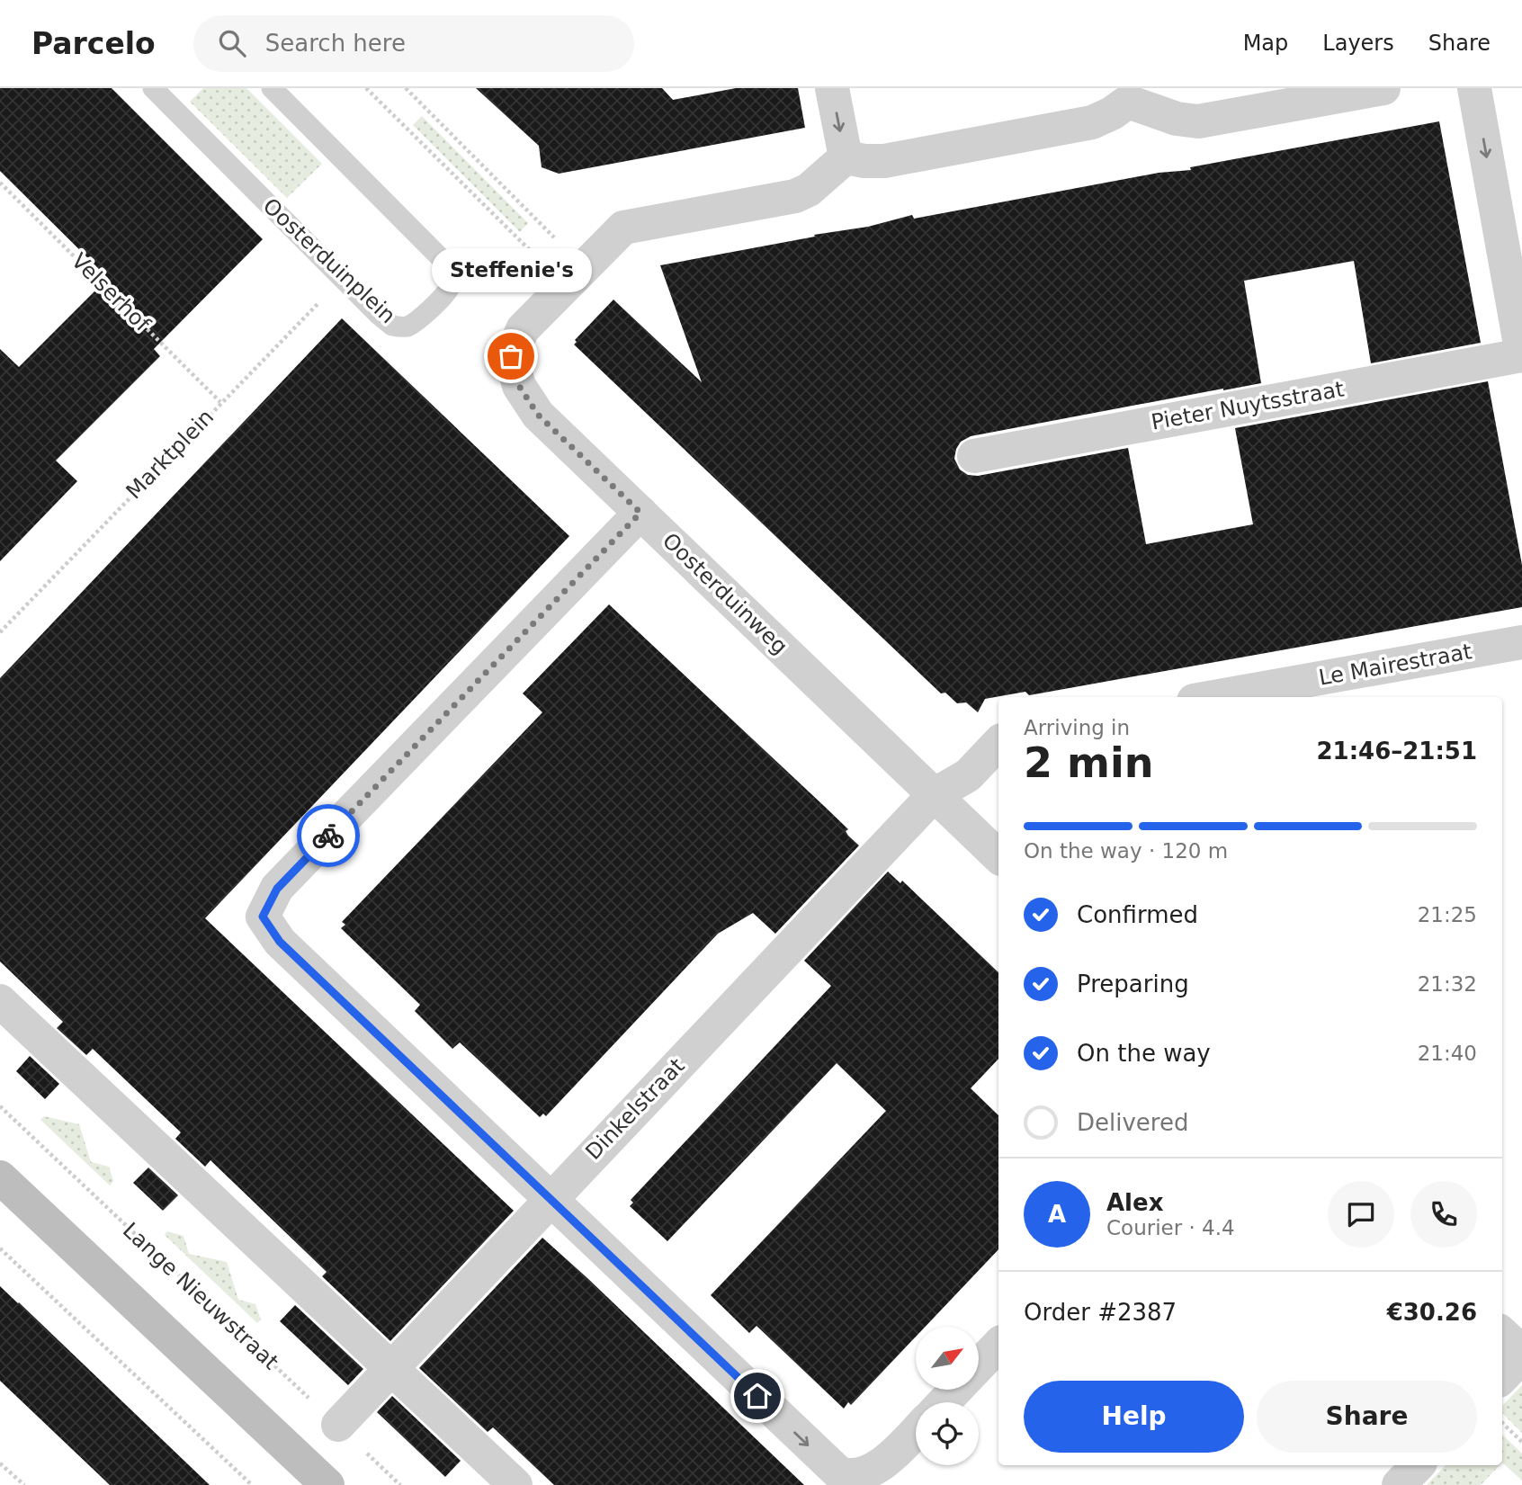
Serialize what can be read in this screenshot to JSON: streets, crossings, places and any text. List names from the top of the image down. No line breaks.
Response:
{"streets":{"street":["Pieter Nuytsstraat","Oosterduinweg","Le Mairestraat","Dinkelstraat"],"lane":["Oosterduinplein"],"path":["Velserhof","Marktplein","Lange Nieuwstraat"]},"crossings":[["Oosterduinplein","Marktplein"],["Velserhof","Marktplein"],["Oosterduinweg","Dinkelstraat"],["Dinkelstraat","Lange Nieuwstraat"]],"places":["Steffenie's"],"north":"top right","page":{"header":"Parcelo","search":"Search here","nav":["Map","Layers","Share"],"bubble":"Steffenie's","heading":["2 min","Arriving in","21:46–21:51"],"panel":["Alex","Courier · 4.4","Order #2387","€30.26"],"bar":"On the way · 120 m","list":[["Confirmed","21:25"],["Preparing","21:32"],["On the way","21:40"],"Delivered"],"round":"A","buttons":["Help","Share"]}}
